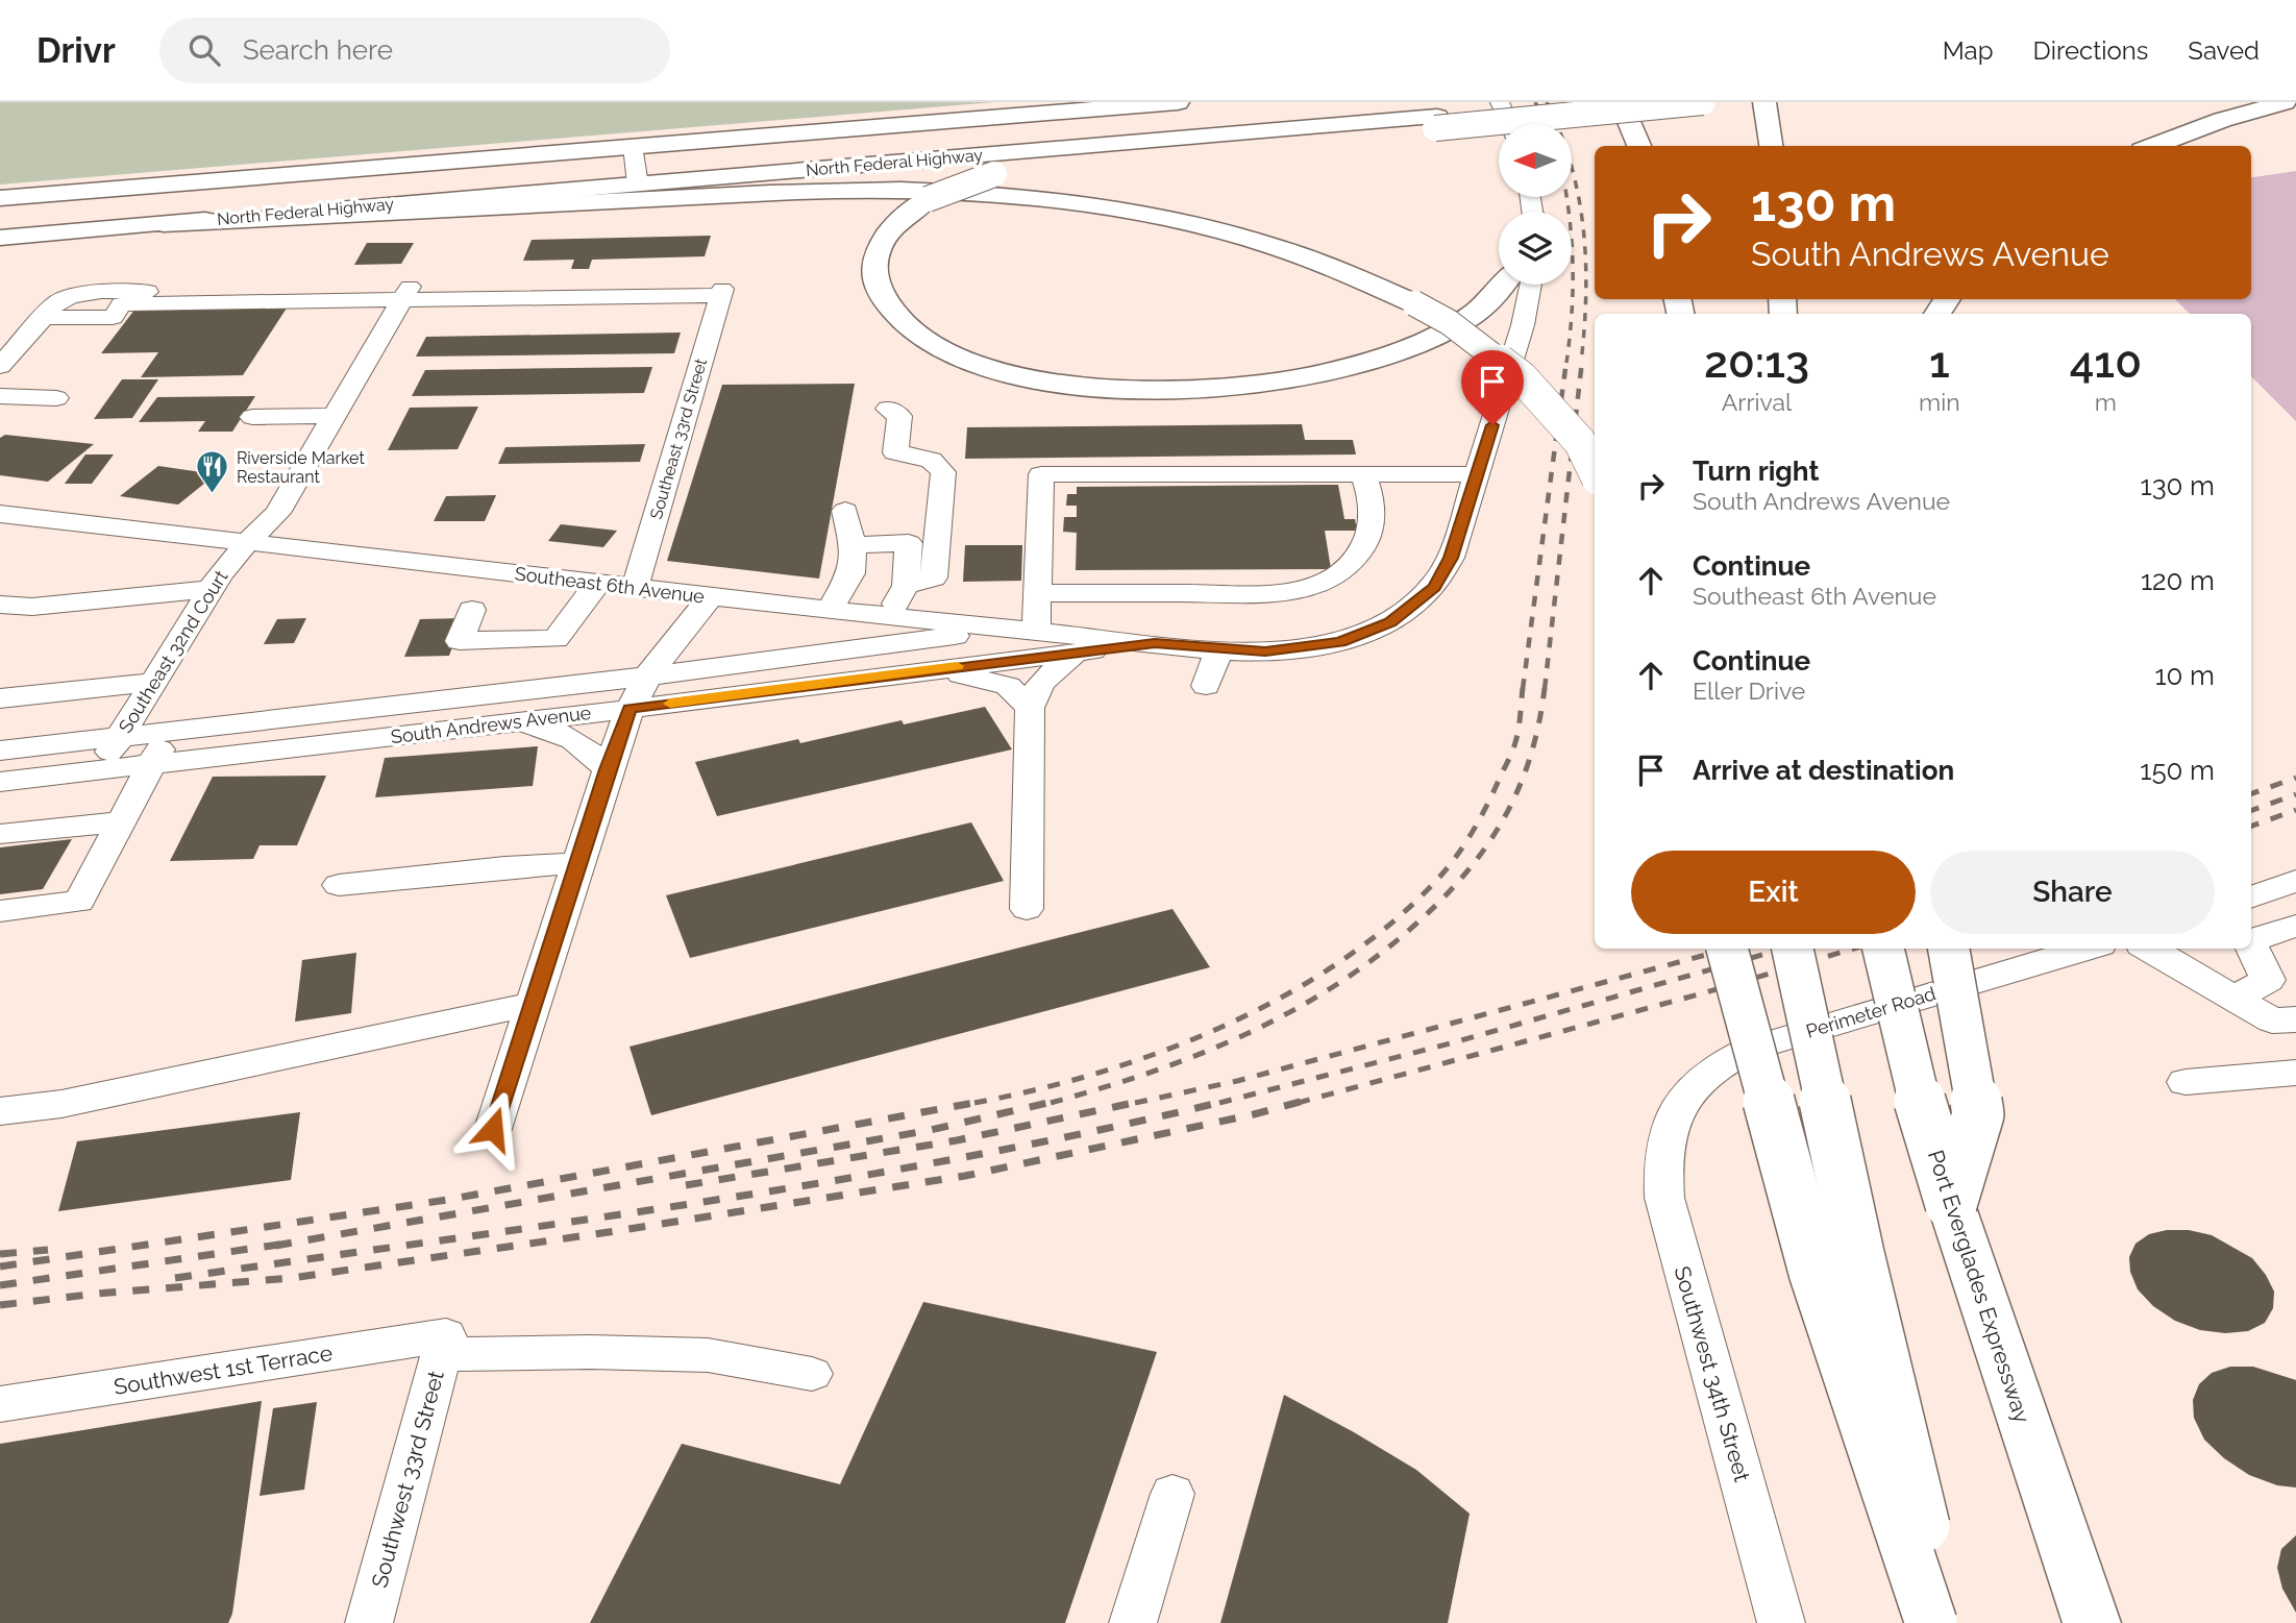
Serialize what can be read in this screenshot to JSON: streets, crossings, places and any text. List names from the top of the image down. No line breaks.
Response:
{"streets":{"main road":["North Federal Highway","Port Everglades Expressway"],"street":["Southeast 33rd Street","Southeast 6th Avenue","Southeast 32nd Court","South Andrews Avenue","Perimeter Road","Southwest 1st Terrace","Southwest 34th Street","Southwest 33rd Street"]},"crossings":[["Southeast 33rd Street","Southeast 6th Avenue"],["Southeast 33rd Street","Southeast 32nd Court"],["Southeast 6th Avenue","Southeast 32nd Court"],["Southeast 6th Avenue","South Andrews Avenue"],["Southeast 32nd Court","South Andrews Avenue"],["Perimeter Road","Southwest 34th Street"],["Southwest 1st Terrace","Southwest 33rd Street"]],"places":{"restaurant":["Riverside Market Restaurant"]},"north":"left","page":{"header":"Drivr","search":"Search here","nav":["Map","Directions","Saved"],"turn":["130 m","South Andrews Avenue"],"eta":["20:13","Arrival","1","min","410","m"],"list":[{"name":"Turn right","note":"South Andrews Avenue","value":"130 m"},{"name":"Continue","note":"Southeast 6th Avenue","value":"120 m"},{"name":"Continue","note":"Eller Drive","value":"10 m"},{"name":"Arrive at destination","value":"150 m"}],"buttons":["Exit","Share"]}}
